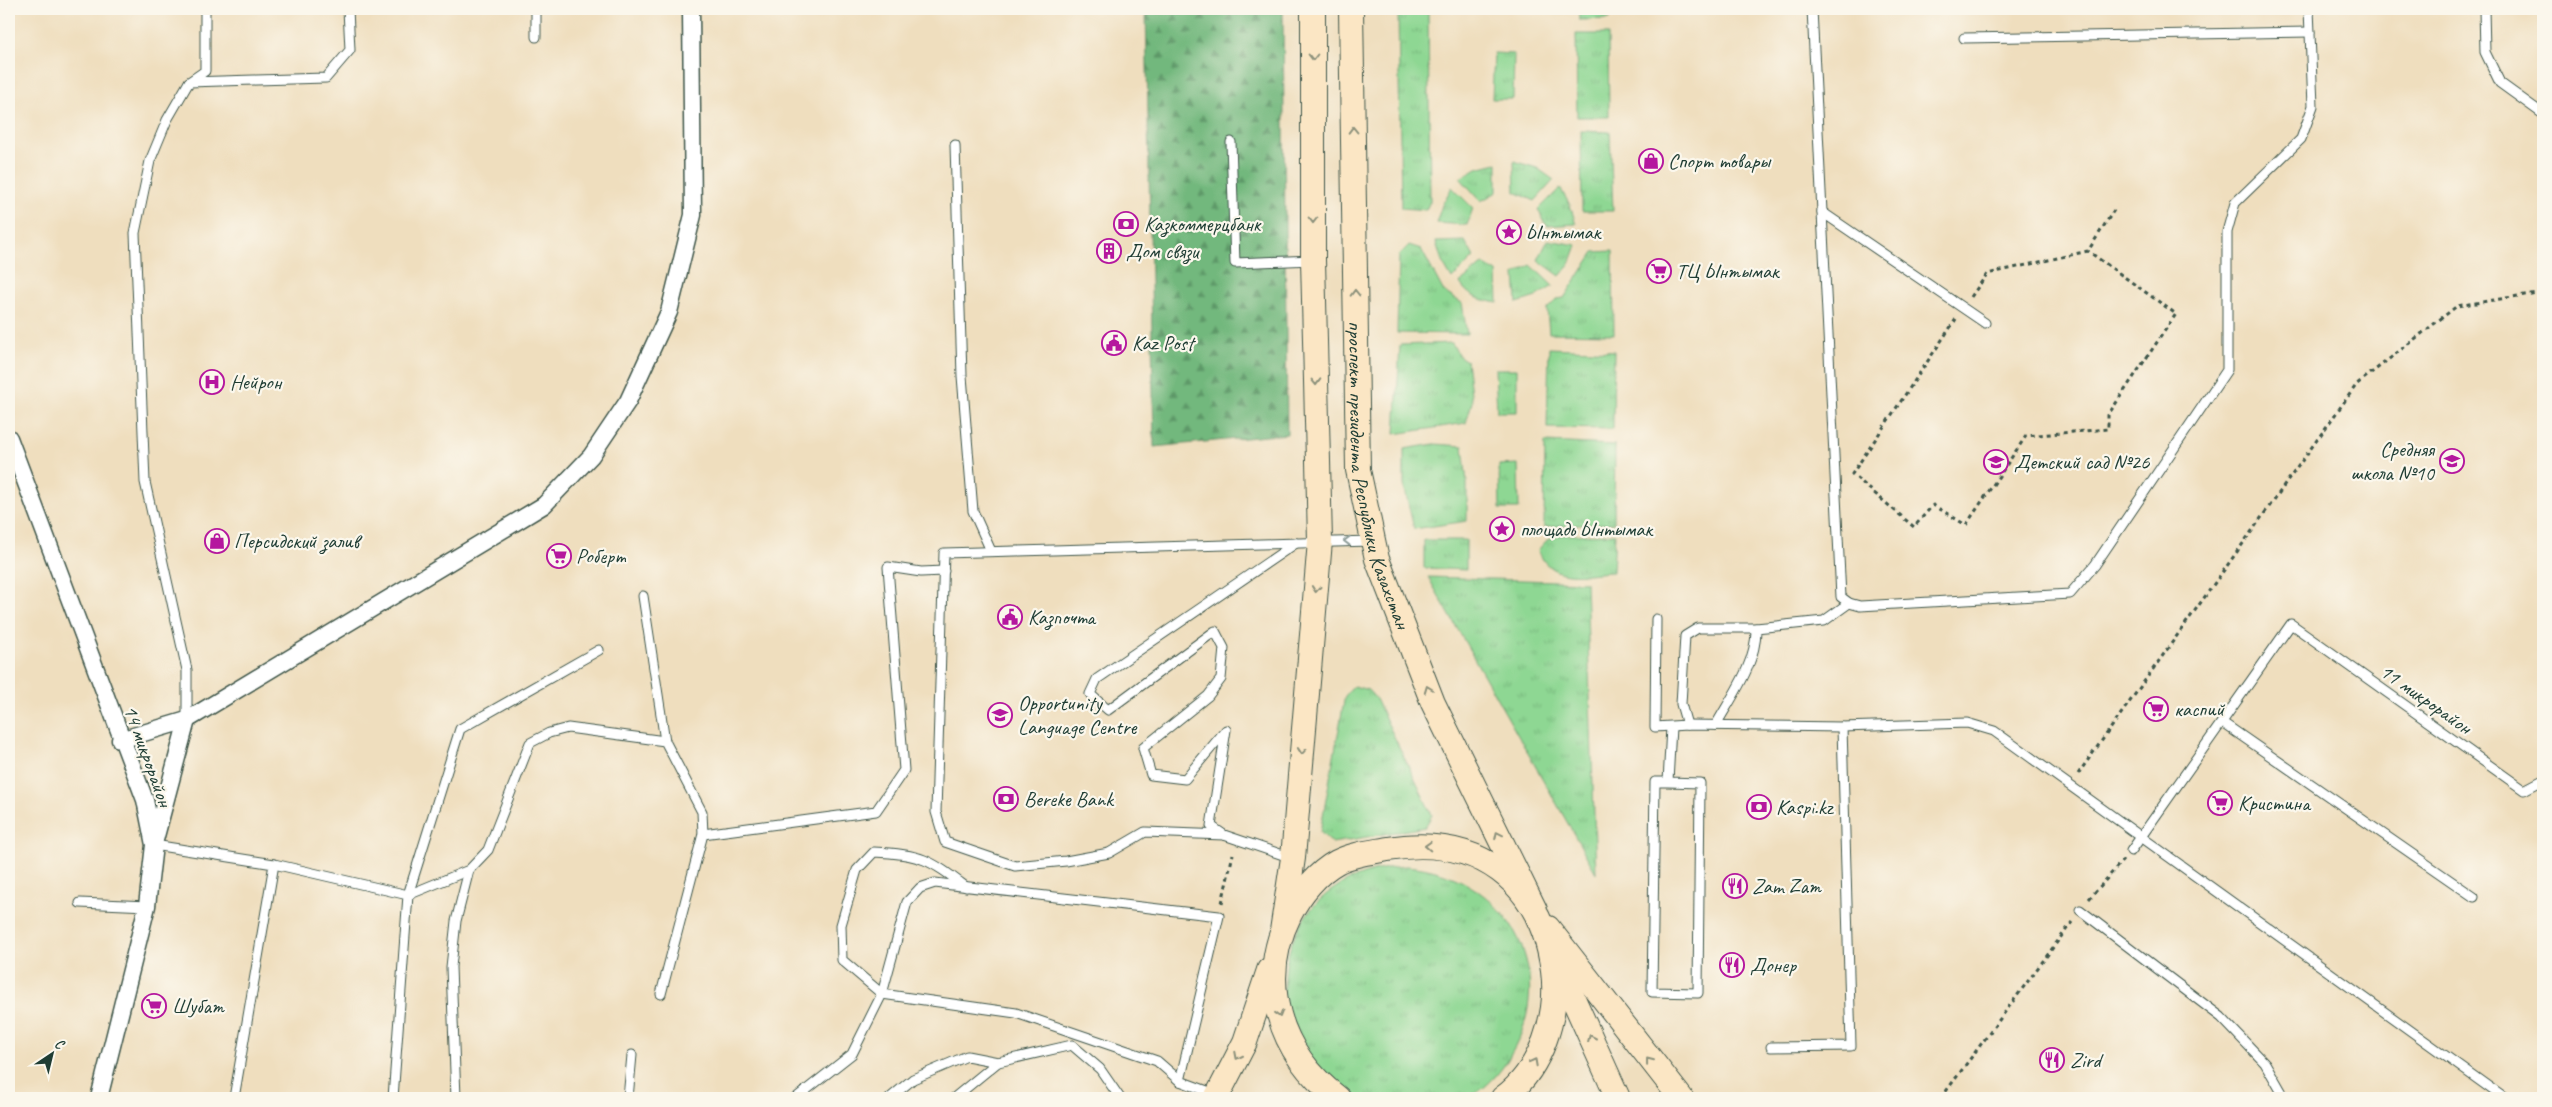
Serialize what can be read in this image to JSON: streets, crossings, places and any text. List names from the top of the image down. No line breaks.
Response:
{"streets":{"main road":["проспект президента Республики Казахстан"],"street":["14 микрорайон"],"lane":["11 микрорайон"]},"places":{"shop":["Спорт товары","Персидский залив"],"bank":["Казкоммерцбанк","Bereke Bank","Kaspi.kz"],"place":["Ынтымак","площадь Ынтымак"],"building":["Дом связи"],"supermarket":["ТЦ Ынтымак","Роберт","каспий","Кристина","Шубат"],"public building":["Kaz Post","Казпочта"],"hospital":["Нейрон"],"school or university":["Средняя школа №10","Детский сад №26","Opportunity Language Centre"],"restaurant":["Zam Zam","Донер","Zird"]},"north":"top right"}
